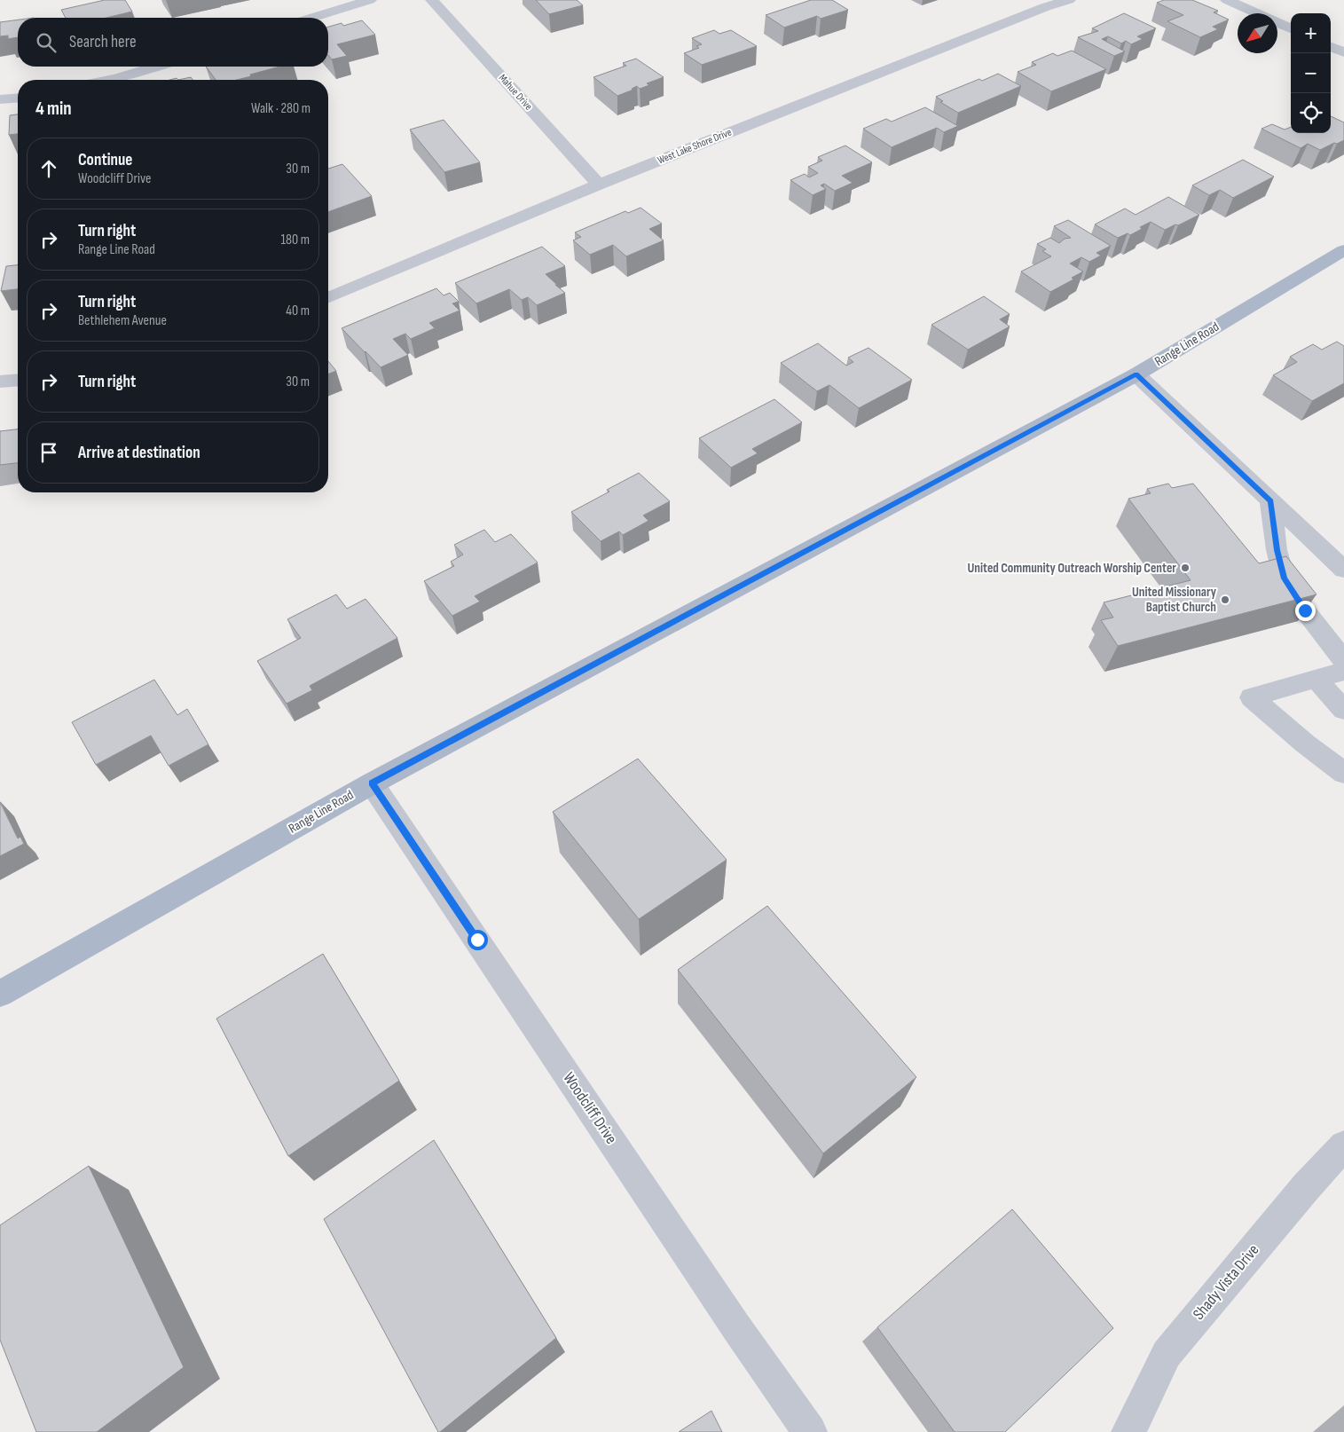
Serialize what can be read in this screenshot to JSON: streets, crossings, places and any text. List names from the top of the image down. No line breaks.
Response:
{"streets":{"main road":["Range Line Road"],"street":["Mahue Drive","West Lake Shore Drive","Woodcliff Drive","Shady Vista Drive"]},"crossings":[["Mahue Drive","West Lake Shore Drive"],["Range Line Road","Woodcliff Drive"]],"places":["United Community Outreach Worship Center","United Missionary Baptist Church"],"north":"bottom left","page":{"map_buttons":["+","−"],"search":"Search here","heading":["4 min","Walk · 280 m"],"list":[["Continue","Woodcliff Drive","30 m"],["Turn right","Range Line Road","180 m"],["Turn right","Bethlehem Avenue","40 m"],["Turn right","30 m"],"Arrive at destination"]}}
